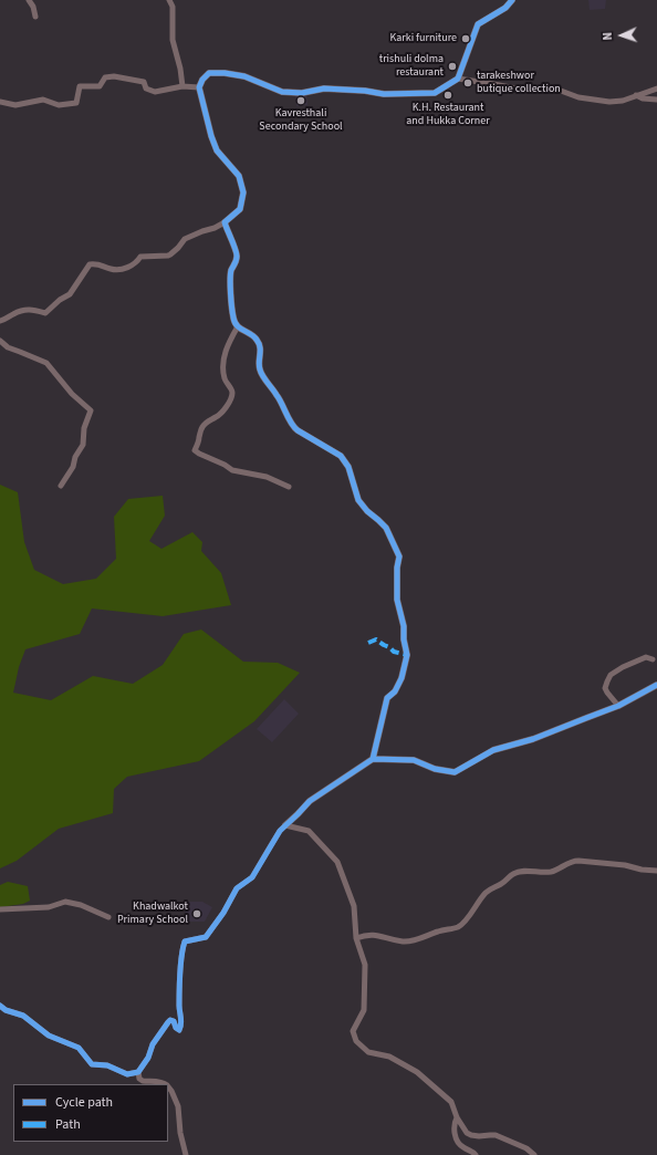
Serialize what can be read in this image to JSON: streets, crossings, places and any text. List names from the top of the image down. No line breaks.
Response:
{"places":["Karki furniture","trishuli dolma restaurant","tarakeshwor butique collection","K.H. Restaurant and Hukka Corner","Kavresthali Secondary School","Khadwalkot Primary School"],"legend":["Cycle path","Path"],"north":"left"}
